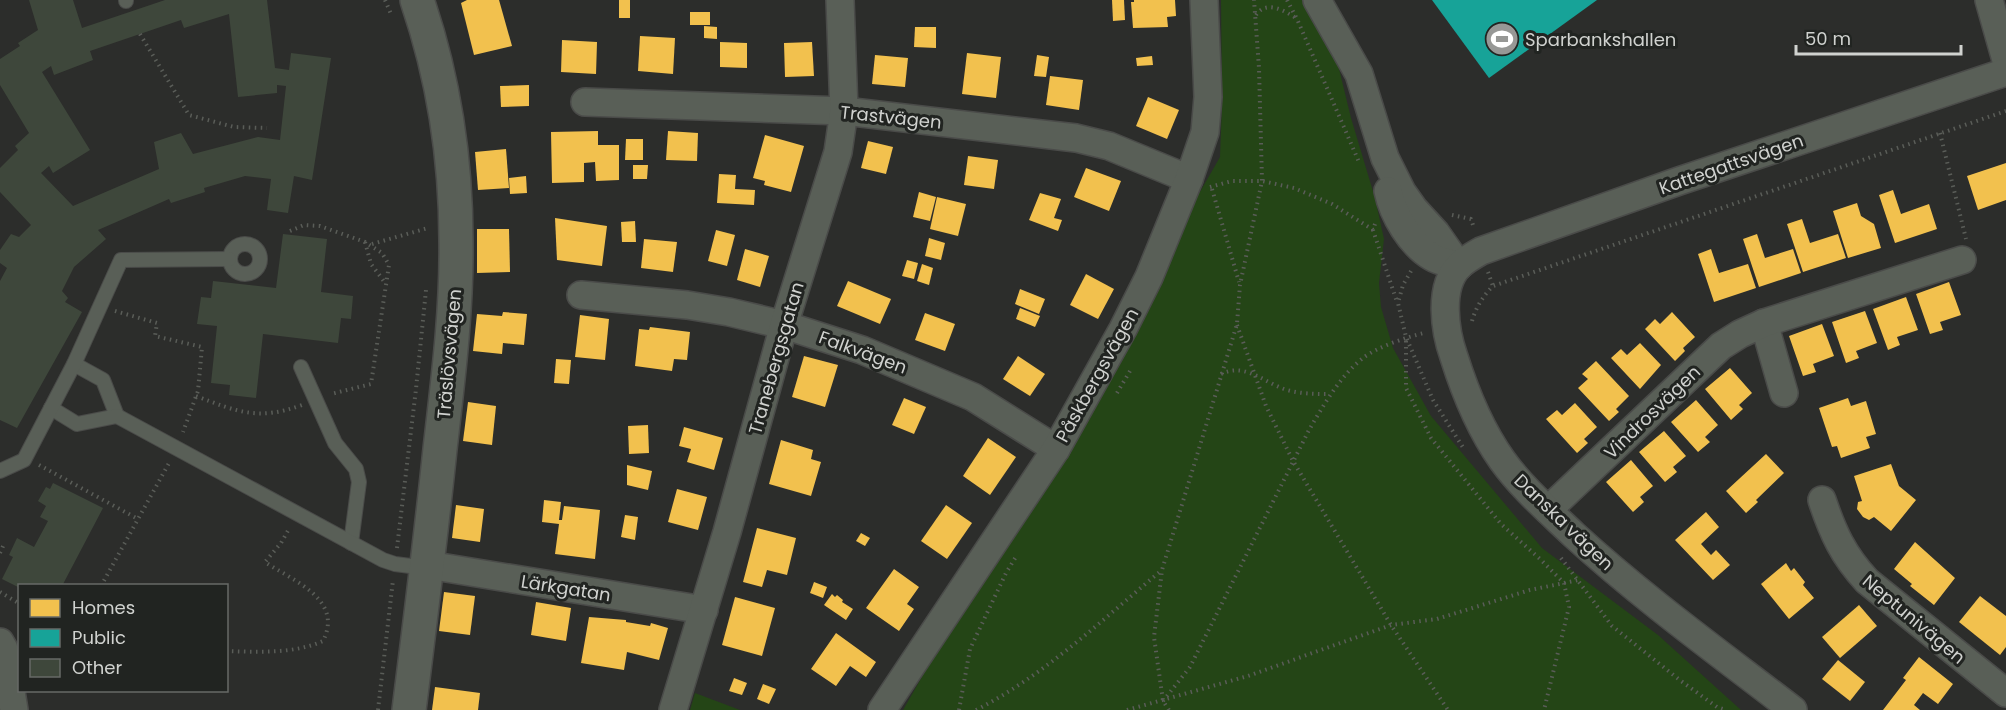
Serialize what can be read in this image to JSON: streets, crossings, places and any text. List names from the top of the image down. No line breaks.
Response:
{"streets":{"street":["Trastvägen","Kattegattsvägen","Falkvägen","Träslövsvägen","Tranebergsgatan","Påskbergsvägen","Vindrosvägen","Danska vägen","Lärkgatan","Neptunivägen"]},"crossings":[["Trastvägen","Tranebergsgatan"],["Trastvägen","Påskbergsvägen"],["Kattegattsvägen","Danska vägen"],["Falkvägen","Tranebergsgatan"],["Falkvägen","Påskbergsvägen"],["Träslövsvägen","Lärkgatan"],["Tranebergsgatan","Lärkgatan"],["Vindrosvägen","Danska vägen"]],"places":{"sports":["Sparbankshallen"]},"legend":["Homes","Public","Other"],"scale_bar":"50 m"}
